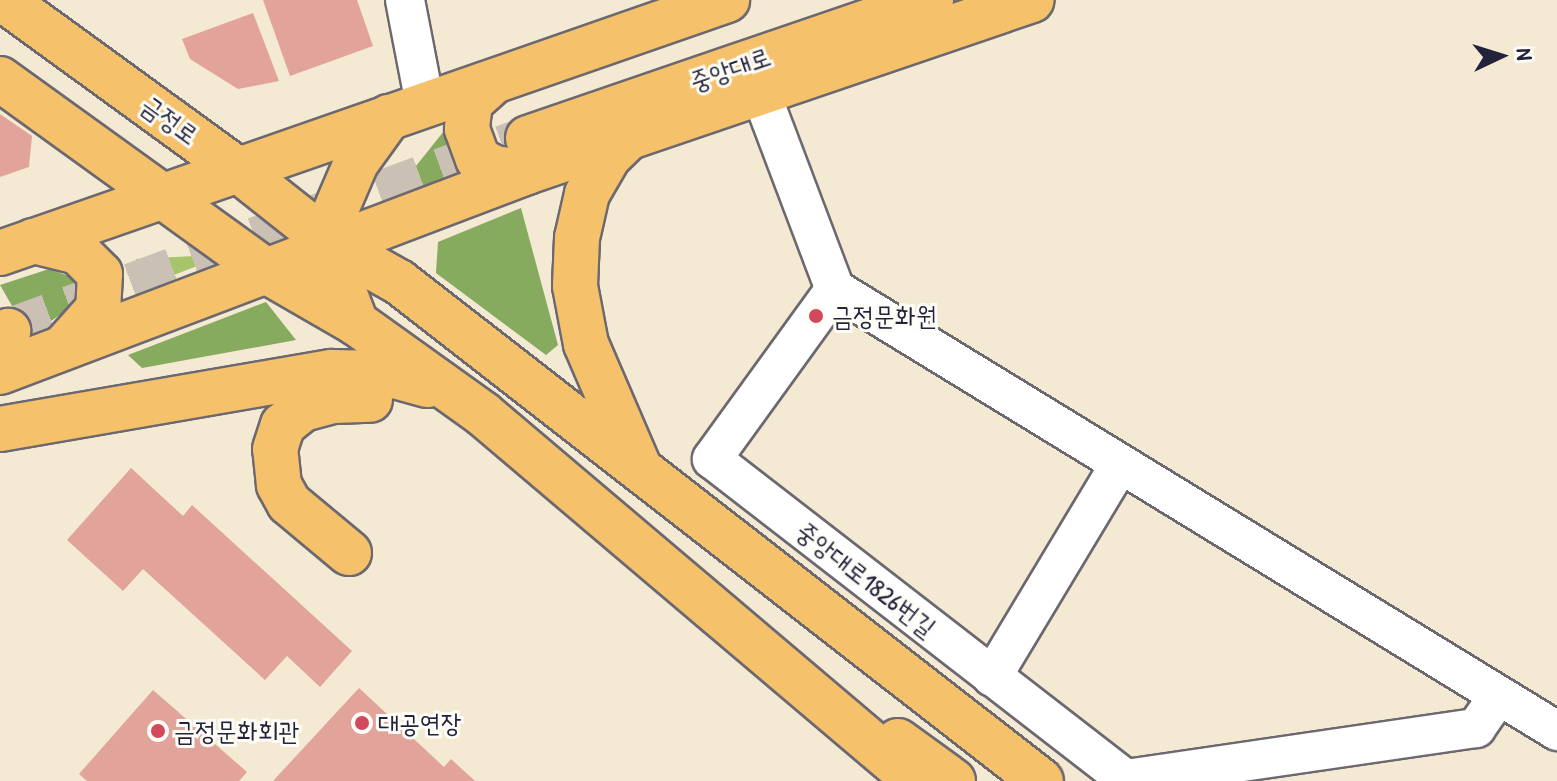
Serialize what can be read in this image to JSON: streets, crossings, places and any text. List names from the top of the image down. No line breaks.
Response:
{"streets":{"main road":["중앙대로","금정로"],"street":["중앙대로1826번길"]},"places":["금정문화원","대공연장","금정문화회관"],"north":"right"}
